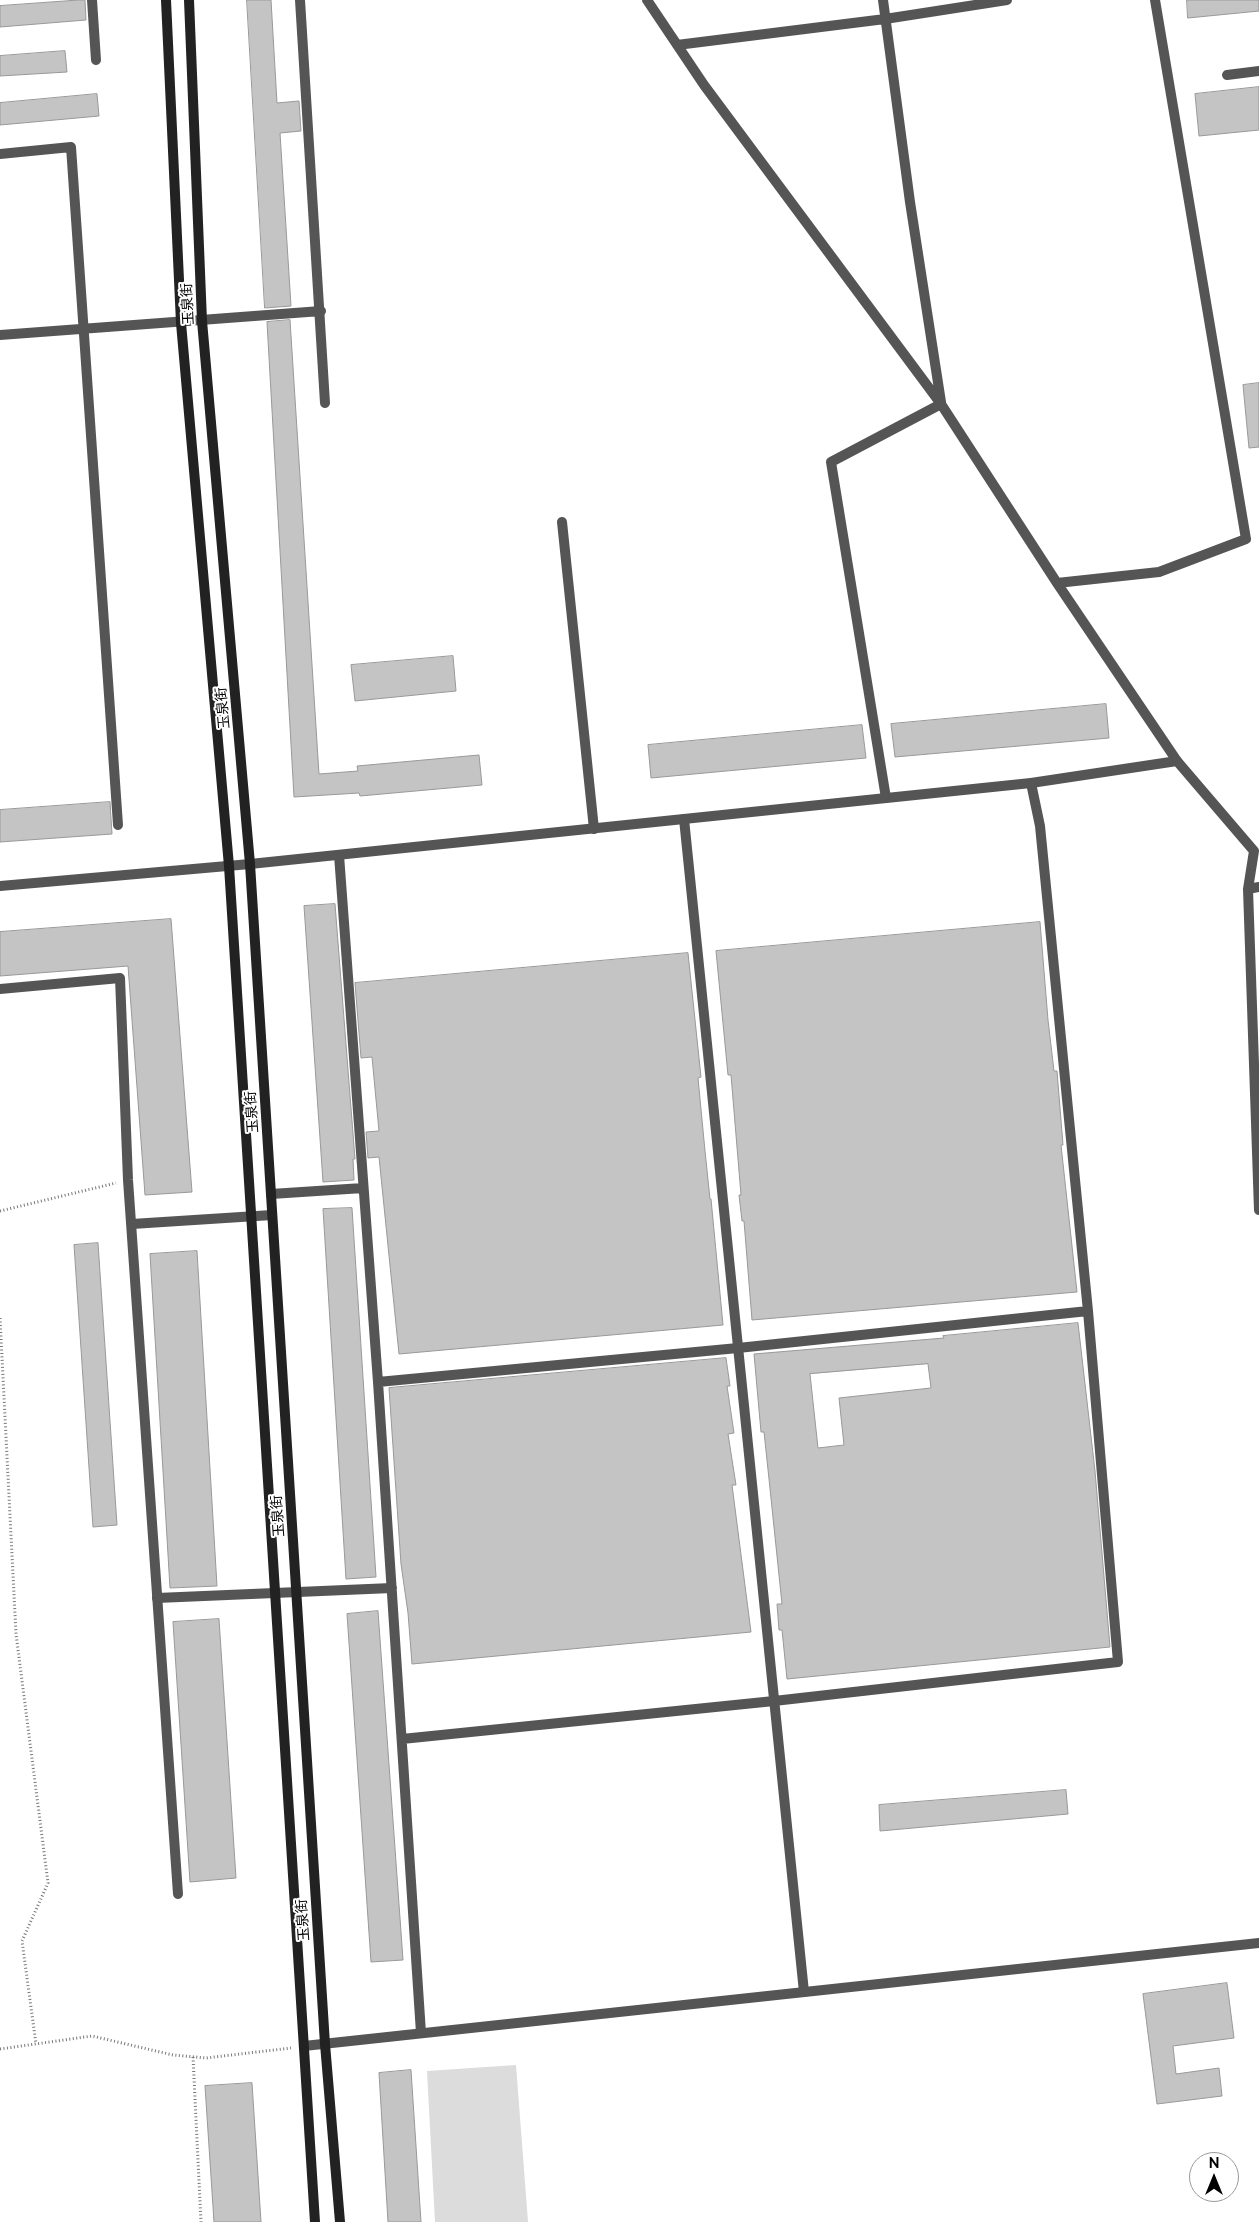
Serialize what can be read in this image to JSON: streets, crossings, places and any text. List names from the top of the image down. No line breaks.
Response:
{"streets":{"main road":["玉泉街"]},"north":"top"}
